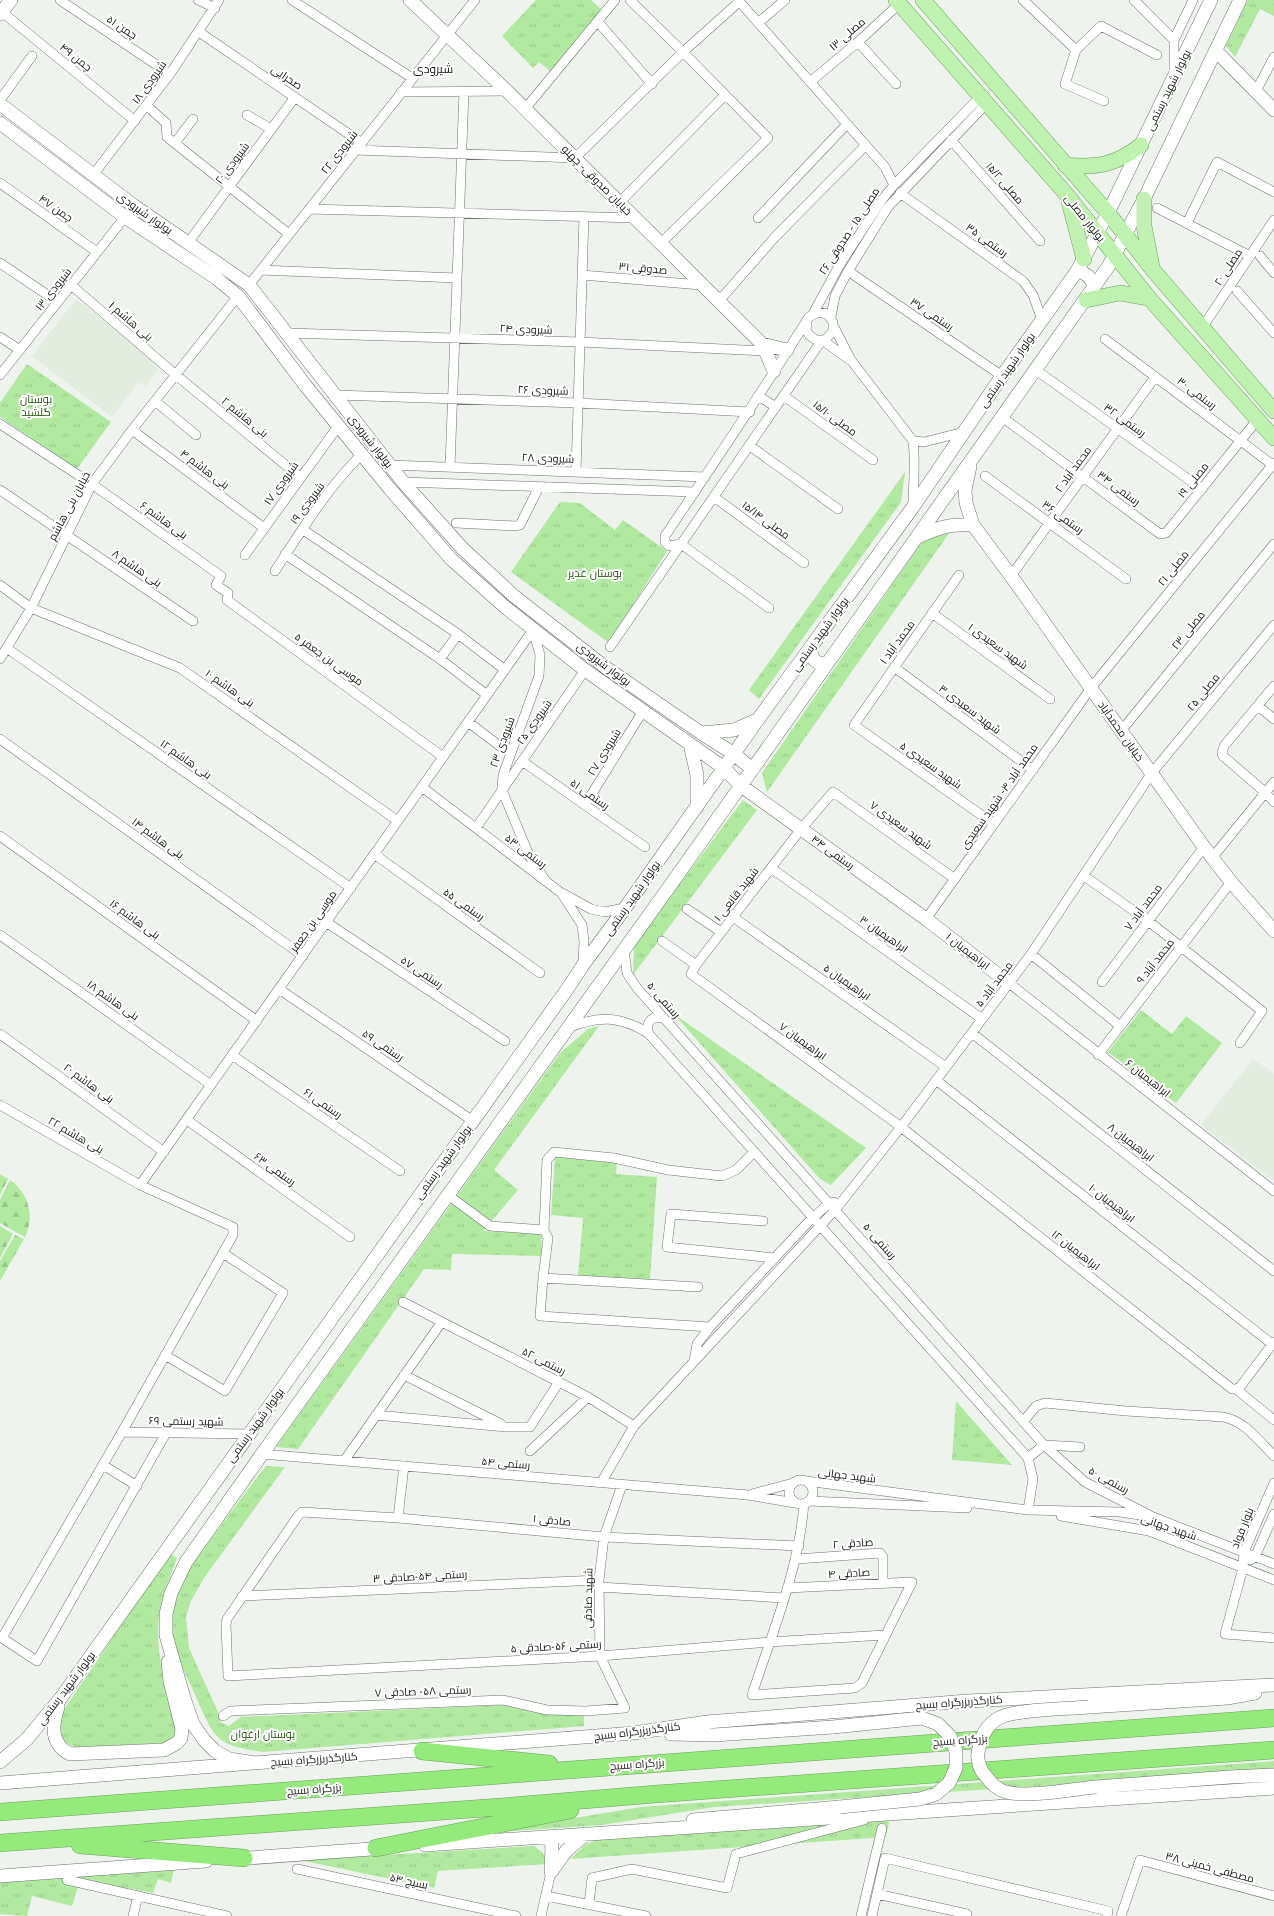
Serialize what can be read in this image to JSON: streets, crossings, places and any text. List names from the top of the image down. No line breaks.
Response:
{"streets":{"highway":["بزرگراه بسیج"],"main road":["بولوار شهید رستمی","خیابان صدوقی- چهنو","بولوار شیرودی","بولوار مصلی","خیابان محمدآباد","رستمی ۴۴","ابراهیمیان ۱","کنارگذربزرگراه بسیج"],"street":["چمن ۵۱","مصلی ۱۳","چمن ۴۹","صحرایی","شیرودی ۱۸","شیرودی ۲۲","شیرودی ۲۰","مصلی ۱۵/۲","چمن ۴۷","مصلی ۱۵ - صدوقی ۲۶","رستمی ۳۵","مصلی ۲۰","صدوقی ۳۱","شیرودی ۱۳","رستمی ۳۷","بنی هاشم ۱","شیرودی ۲۴","شیرودی ۲۶","رستمی ۳۰","بنی هاشم ۲","مصلی ۱۵/۱۰","رستمی ۳۲","شیرودی ۲۸","بنی هاشم ۴","محمد آباد ۲","مصلی ۱۹","شیرودی ۱۷","رستمی ۳۴","شیرودی ۱۹","خیابان بنی هاشم","رستمی ۳۶","بنی هاشم ۶","مصلی ۱۵/۱۴","بنی هاشم ۸","مصلی ۲۱","مصلی ۲۳","محمد آباد ۱","شهید سعیدی ۱","موسی بن جعفر ۵","بنی هاشم ۱۰","مصلی ۲۵","شهید سعیدی ۳","شیرودی ۲۵","شیرودی ۲۳","شیرودی ۲۷","بنی هاشم ۱۲","شهید سعیدی ۵","رستمی ۵۱","محمد آباد ۳- شهید سعیدی","شهید سعیدی ۷","بنی هاشم ۱۴","رستمی ۵۳","شهید قانعی ۱","رستمی ۵۵","محمد آباد ۷","بنی هاشم ۱۶","موسی بن جعفر","ابراهیمیان ۳","محمد آباد ۹","رستمی ۵۷","ابراهیمیان ۵","محمد آباد ۵","بنی هاشم ۱۸","رستمی ۵۰","ابراهیمیان ۷","رستمی ۵۹","ابراهیمیان ۶","بنی هاشم ۲۰","رستمی ۶۱","بنی هاشم ۲۲","ابراهیمیان ۸","رستمی ۶۳","ابراهیمیان ۱۰","ابراهیمیان ۱۲","رستمی ۵۲","شهید رستمی ۶۹","رستمی ۵۴","شهید جهانی","صادقی ۱","بلوار فواد","صادقی ۲","صادقی ۴","رستمی ۵۴-صادقی ۳","شهید صادقی","رستمی ۵۶-صادقی ۵","رستمی ۵۸- صادقی ۷","مصطفی خمینی ۳۸","بسیج ۵۴"]},"crossings":[["چمن ۵۱","شیرودی ۱۸"],["مصلی ۱۳","بولوار مصلی"],["چمن ۴۹","شیرودی ۱۸"],["صحرایی","شیرودی ۱۸"],["صحرایی","شیرودی ۲۲"],["صحرایی","شیرودی ۲۰"],["شیرودی ۱۸","بولوار شیرودی"],["بولوار شهید رستمی","بولوار شیرودی"],["بولوار شهید رستمی","بولوار مصلی"],["بولوار شهید رستمی","رستمی ۳۵"],["بولوار شهید رستمی","رستمی ۳۷"],["بولوار شهید رستمی","رستمی ۳۲"],["بولوار شهید رستمی","رستمی ۳۴"],["بولوار شهید رستمی","خیابان محمدآباد"],["بولوار شهید رستمی","رستمی ۵۳"],["بولوار شهید رستمی","رستمی ۴۴"],["بولوار شهید رستمی","رستمی ۵۰"],["بولوار شهید رستمی","رستمی ۵۹"],["بولوار شهید رستمی","شهید رستمی ۶۹"],["بولوار شهید رستمی","رستمی ۵۴"],["بولوار شهید رستمی","کنارگذربزرگراه بسیج"],["شیرودی ۲۲","خیابان صدوقی- چهنو"],["شیرودی ۲۲","بولوار شیرودی"],["شیرودی ۲۰","بولوار شیرودی"],["خیابان صدوقی- چهنو","صدوقی ۳۱"],["خیابان صدوقی- چهنو","شیرودی ۲۴"],["مصلی ۱۵/۲","مصلی ۱۵ - صدوقی ۲۶"],["چمن ۴۷","شیرودی ۱۳"],["بولوار شیرودی","شیرودی ۱۳"],["بولوار شیرودی","شیرودی ۲۴"],["بولوار شیرودی","شیرودی ۲۶"],["بولوار شیرودی","شیرودی ۲۸"],["بولوار شیرودی","شیرودی ۱۷"],["بولوار شیرودی","شیرودی ۱۹"],["بولوار شیرودی","خیابان بنی هاشم"],["بولوار شیرودی","شیرودی ۲۵"],["بولوار شیرودی","شیرودی ۲۳"],["بولوار شیرودی","شیرودی ۲۷"],["بولوار شیرودی","رستمی ۴۴"],["بولوار شیرودی","موسی بن جعفر"],["بولوار مصلی","مصلی ۱۵ - صدوقی ۲۶"],["بولوار مصلی","مصلی ۲۰"],["بولوار مصلی","مصلی ۱۹"],["مصلی ۱۵ - صدوقی ۲۶","رستمی ۳۵"],["مصلی ۱۵ - صدوقی ۲۶","رستمی ۳۷"],["شیرودی ۱۳","بنی هاشم ۱"],["بنی هاشم ۱","بنی هاشم ۲"],["بنی هاشم ۱","خیابان بنی هاشم"],["رستمی ۳۰","محمد آباد ۲"],["رستمی ۳۰","مصلی ۱۹"],["رستمی ۳۰","مصلی ۲۱"],["بنی هاشم ۲","شیرودی ۱۷"],["بنی هاشم ۲","خیابان بنی هاشم"],["رستمی ۳۲","محمد آباد ۲"],["رستمی ۳۲","مصلی ۱۹"],["بنی هاشم ۴","شیرودی ۱۷"],["بنی هاشم ۴","خیابان بنی هاشم"],["محمد آباد ۲","رستمی ۳۴"],["محمد آباد ۲","رستمی ۳۶"],["محمد آباد ۲","خیابان محمدآباد"],["مصلی ۱۹","رستمی ۳۴"],["خیابان بنی هاشم","بنی هاشم ۶"],["خیابان بنی هاشم","بنی هاشم ۸"],["خیابان بنی هاشم","بنی هاشم ۱۰"],["خیابان بنی هاشم","بنی هاشم ۱۲"],["بنی هاشم ۶","موسی بن جعفر ۵"],["مصلی ۲۱","خیابان محمدآباد"],["مصلی ۲۱","محمد آباد ۳- شهید سعیدی"],["مصلی ۲۳","خیابان محمدآباد"],["محمد آباد ۱","شهید سعیدی ۱"],["محمد آباد ۱","شهید سعیدی ۳"],["محمد آباد ۱","شهید سعیدی ۵"],["موسی بن جعفر ۵","موسی بن جعفر"],["بنی هاشم ۱۰","موسی بن جعفر"],["مصلی ۲۵","خیابان محمدآباد"],["مصلی ۲۵","محمد آباد ۵"],["شهید سعیدی ۳","محمد آباد ۳- شهید سعیدی"],["شیرودی ۲۵","شیرودی ۲۳"],["شیرودی ۲۵","رستمی ۵۱"],["شیرودی ۲۵","رستمی ۵۳"],["خیابان محمدآباد","محمد آباد ۳- شهید سعیدی"],["خیابان محمدآباد","محمد آباد ۷"],["خیابان محمدآباد","محمد آباد ۹"],["خیابان محمدآباد","محمد آباد ۵"],["شیرودی ۲۳","رستمی ۵۳"],["شیرودی ۲۳","موسی بن جعفر"],["شیرودی ۲۷","رستمی ۵۱"],["بنی هاشم ۱۲","موسی بن جعفر"],["شهید سعیدی ۵","محمد آباد ۳- شهید سعیدی"],["محمد آباد ۳- شهید سعیدی","شهید سعیدی ۷"],["محمد آباد ۳- شهید سعیدی","رستمی ۴۴"],["محمد آباد ۳- شهید سعیدی","ابراهیمیان ۱"],["شهید سعیدی ۷","شهید قانعی ۱"],["بنی هاشم ۱۴","موسی بن جعفر"],["رستمی ۵۳","موسی بن جعفر"],["رستمی ۴۴","شهید قانعی ۱"],["رستمی ۴۴","ابراهیمیان ۱"],["شهید قانعی ۱","ابراهیمیان ۳"],["شهید قانعی ۱","ابراهیمیان ۵"],["شهید قانعی ۱","ابراهیمیان ۷"],["رستمی ۵۵","موسی بن جعفر"],["بنی هاشم ۱۶","موسی بن جعفر"],["موسی بن جعفر","رستمی ۵۷"],["موسی بن جعفر","بنی هاشم ۱۸"],["موسی بن جعفر","رستمی ۵۹"],["موسی بن جعفر","بنی هاشم ۲۰"],["موسی بن جعفر","رستمی ۶۱"],["موسی بن جعفر","بنی هاشم ۲۲"],["موسی بن جعفر","رستمی ۶۳"],["ابراهیمیان ۳","محمد آباد ۵"],["ابراهیمیان ۱","محمد آباد ۵"],["ابراهیمیان ۱","ابراهیمیان ۶"],["محمد آباد ۹","ابراهیمیان ۶"],["ابراهیمیان ۵","محمد آباد ۵"],["محمد آباد ۵","رستمی ۵۰"],["محمد آباد ۵","ابراهیمیان ۷"],["محمد آباد ۵","ابراهیمیان ۶"],["محمد آباد ۵","ابراهیمیان ۸"],["محمد آباد ۵","ابراهیمیان ۱۰"],["محمد آباد ۵","ابراهیمیان ۱۲"],["رستمی ۵۰","شهید جهانی"],["ابراهیمیان ۷","ابراهیمیان ۱۲"],["رستمی ۵۴","شهید جهانی"],["رستمی ۵۴","شهید صادقی"],["شهید جهانی","بلوار فواد"],["صادقی ۱","رستمی ۵۴-صادقی ۳"],["صادقی ۱","شهید صادقی"],["صادقی ۱","رستمی ۵۶-صادقی ۵"],["صادقی ۲","صادقی ۴"],["صادقی ۴","رستمی ۵۶-صادقی ۵"],["رستمی ۵۴-صادقی ۳","شهید صادقی"],["رستمی ۵۴-صادقی ۳","رستمی ۵۶-صادقی ۵"],["شهید صادقی","رستمی ۵۶-صادقی ۵"],["شهید صادقی","رستمی ۵۸- صادقی ۷"]],"districts":["شیرودی"],"parks":["بوستان گلشید","بوستان غدیر","بوستان ارغوان"]}
